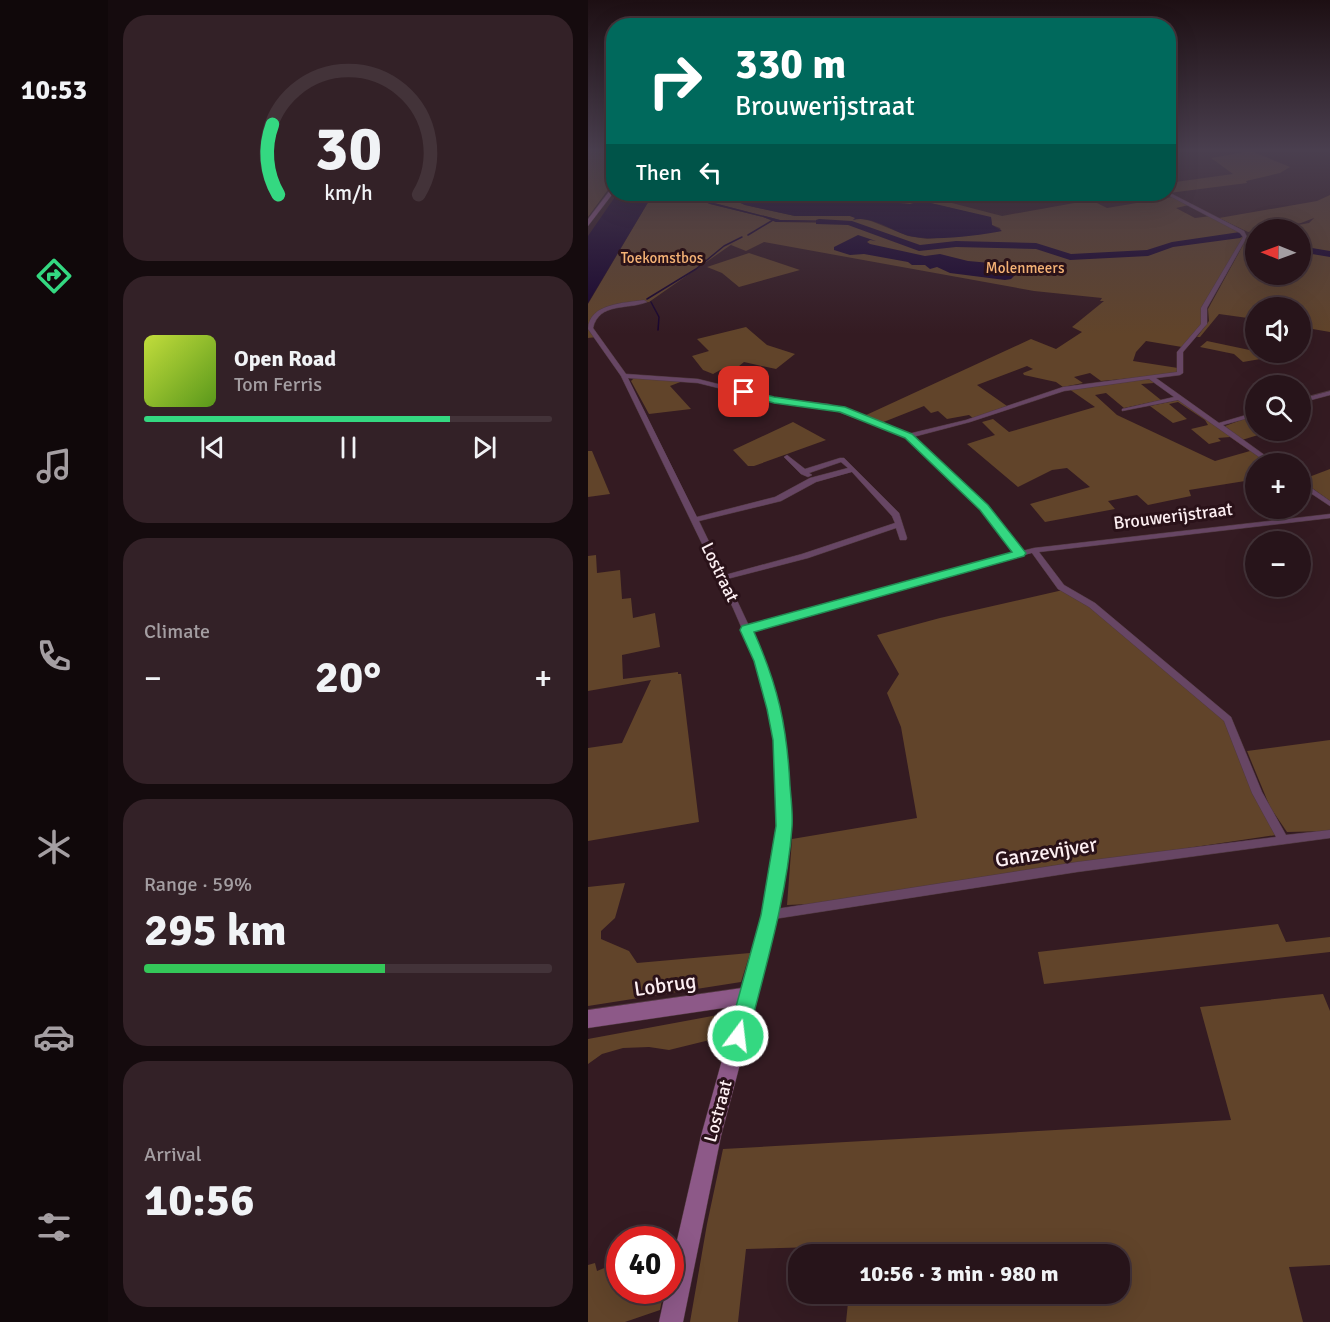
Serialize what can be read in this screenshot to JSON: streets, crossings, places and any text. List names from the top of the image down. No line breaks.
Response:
{"streets":{"street":["Brouwerijstraat","Lostraat","Ganzevijver","Lobrug"]},"crossings":[["Brouwerijstraat","Lostraat"],["Lostraat","Ganzevijver"],["Lostraat","Lobrug"]],"parks":["Toekomstbos","Molenmeers"],"north":"left","page":{"tabs":"10:53","turn":["330 m","Brouwerijstraat"],"then":"Then","map_buttons":["+","−"],"song":["Open Road","Tom Ferris"],"tile":["Climate",["Range · 59%","295 km"],["Arrival","10:56"]],"heat":["−","20°","+"],"limit":"40","trip":"10:56 · 3 min · 980 m","gauge":["30","km/h"]}}
